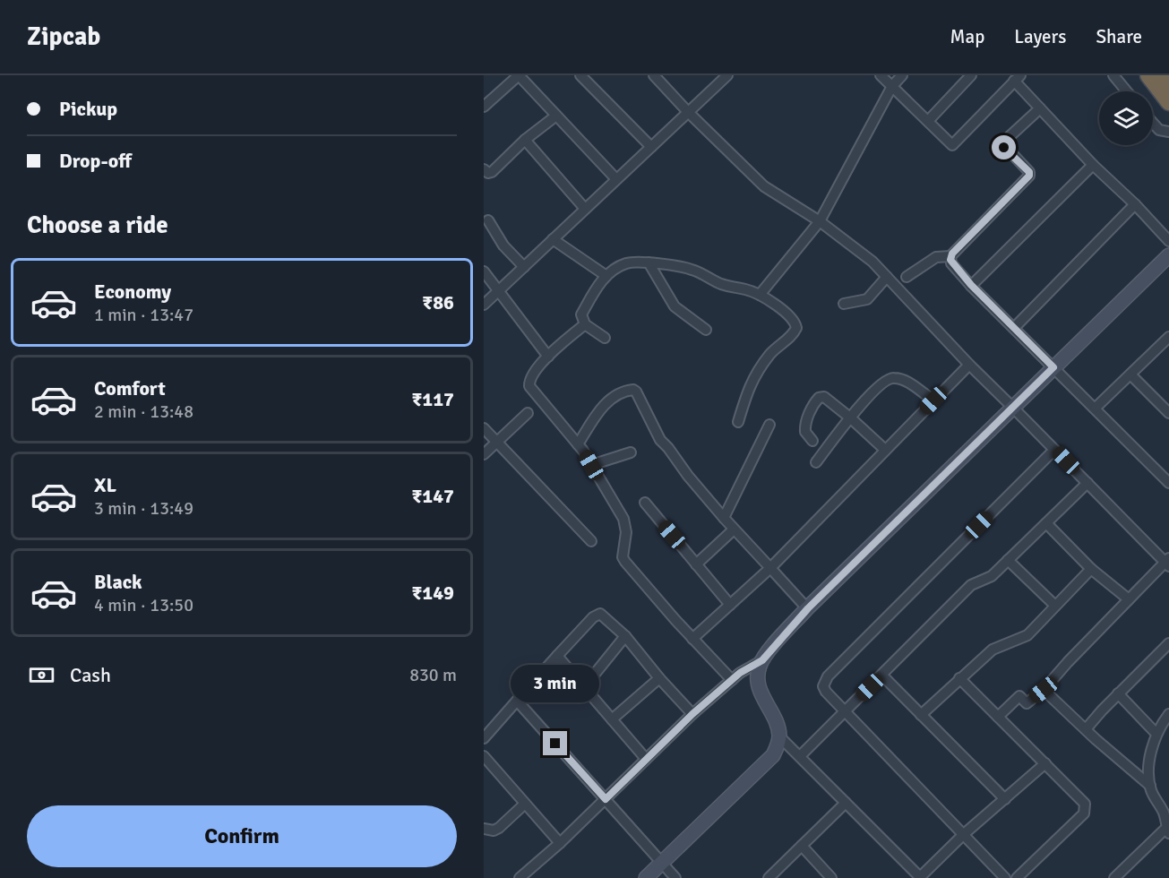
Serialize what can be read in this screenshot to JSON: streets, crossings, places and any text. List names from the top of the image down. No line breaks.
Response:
{"page":{"header":"Zipcab","nav":["Map","Layers","Share"],"banner":["Pickup","Drop-off"],"heading":"Choose a ride","list":[{"name":"Economy","note":"1 min · 13:47","value":"₹86"},{"name":"Comfort","note":"2 min · 13:48","value":"₹117"},{"name":"XL","note":"3 min · 13:49","value":"₹147"},{"name":"Black","note":"4 min · 13:50","value":"₹149"}],"pay":["Cash","830 m"],"bubble":"3 min","buttons":"Confirm"}}
